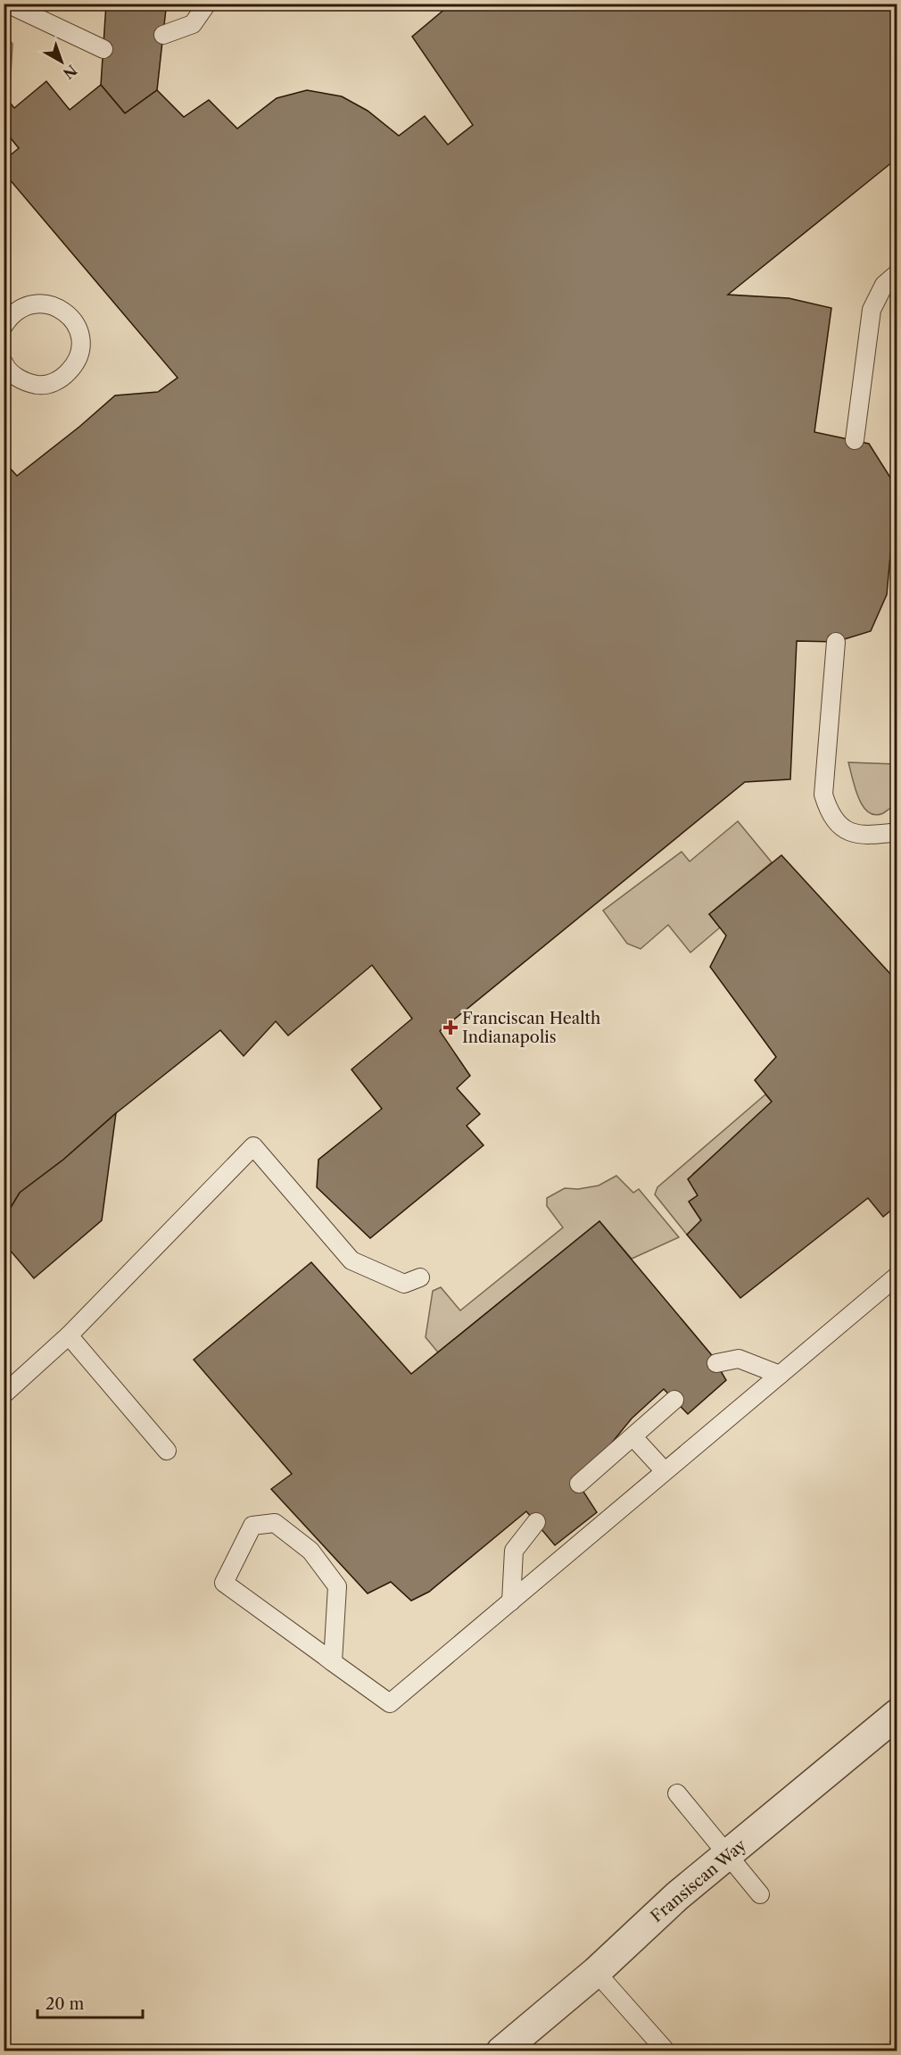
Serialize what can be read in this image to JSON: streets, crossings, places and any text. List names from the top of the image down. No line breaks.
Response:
{"streets":{"street":["Fransiscan Way"]},"places":{"health":["Franciscan Health Indianapolis"]},"scale_bar":"20 m","north":"bottom right"}
